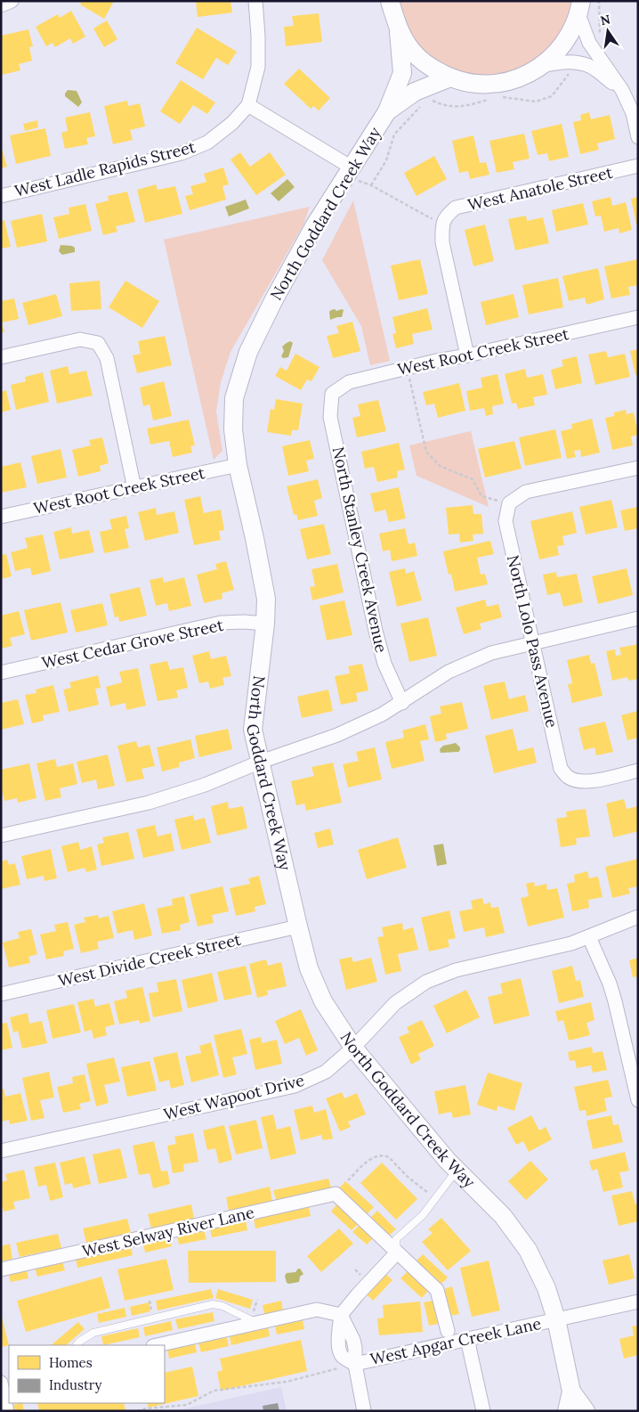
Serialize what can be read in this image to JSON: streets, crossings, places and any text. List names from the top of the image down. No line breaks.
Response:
{"streets":{"street":["West Ladle Rapids Street","West Anatole Street","North Goddard Creek Way","West Root Creek Street","North Stanley Creek Avenue","North Lolo Pass Avenue","West Cedar Grove Street","West Divide Creek Street","West Wapoot Drive","West Selway River Lane","West Apgar Creek Lane"]},"crossings":[["North Goddard Creek Way","West Root Creek Street"],["North Goddard Creek Way","West Cedar Grove Street"],["North Goddard Creek Way","West Divide Creek Street"],["North Goddard Creek Way","West Wapoot Drive"],["North Goddard Creek Way","West Apgar Creek Lane"],["West Root Creek Street","North Stanley Creek Avenue"]],"legend":["Homes","Industry"],"north":"top"}
